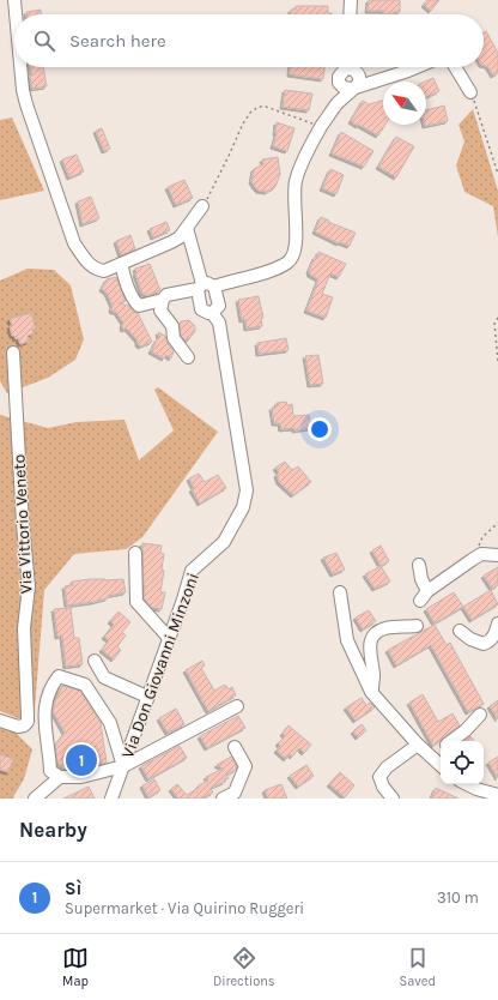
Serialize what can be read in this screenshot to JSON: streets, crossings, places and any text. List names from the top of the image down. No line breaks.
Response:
{"streets":{"street":["Via Vittorio Veneto","Via Don Giovanni Minzoni"]},"north":"top left","page":{"search":"Search here","pins":"1","heading":"Nearby","list":[{"mark":"1","name":"Sì","note":"Supermarket · Via Quirino Ruggeri","value":"310 m"}],"nav":["Map","Directions","Saved"]}}
